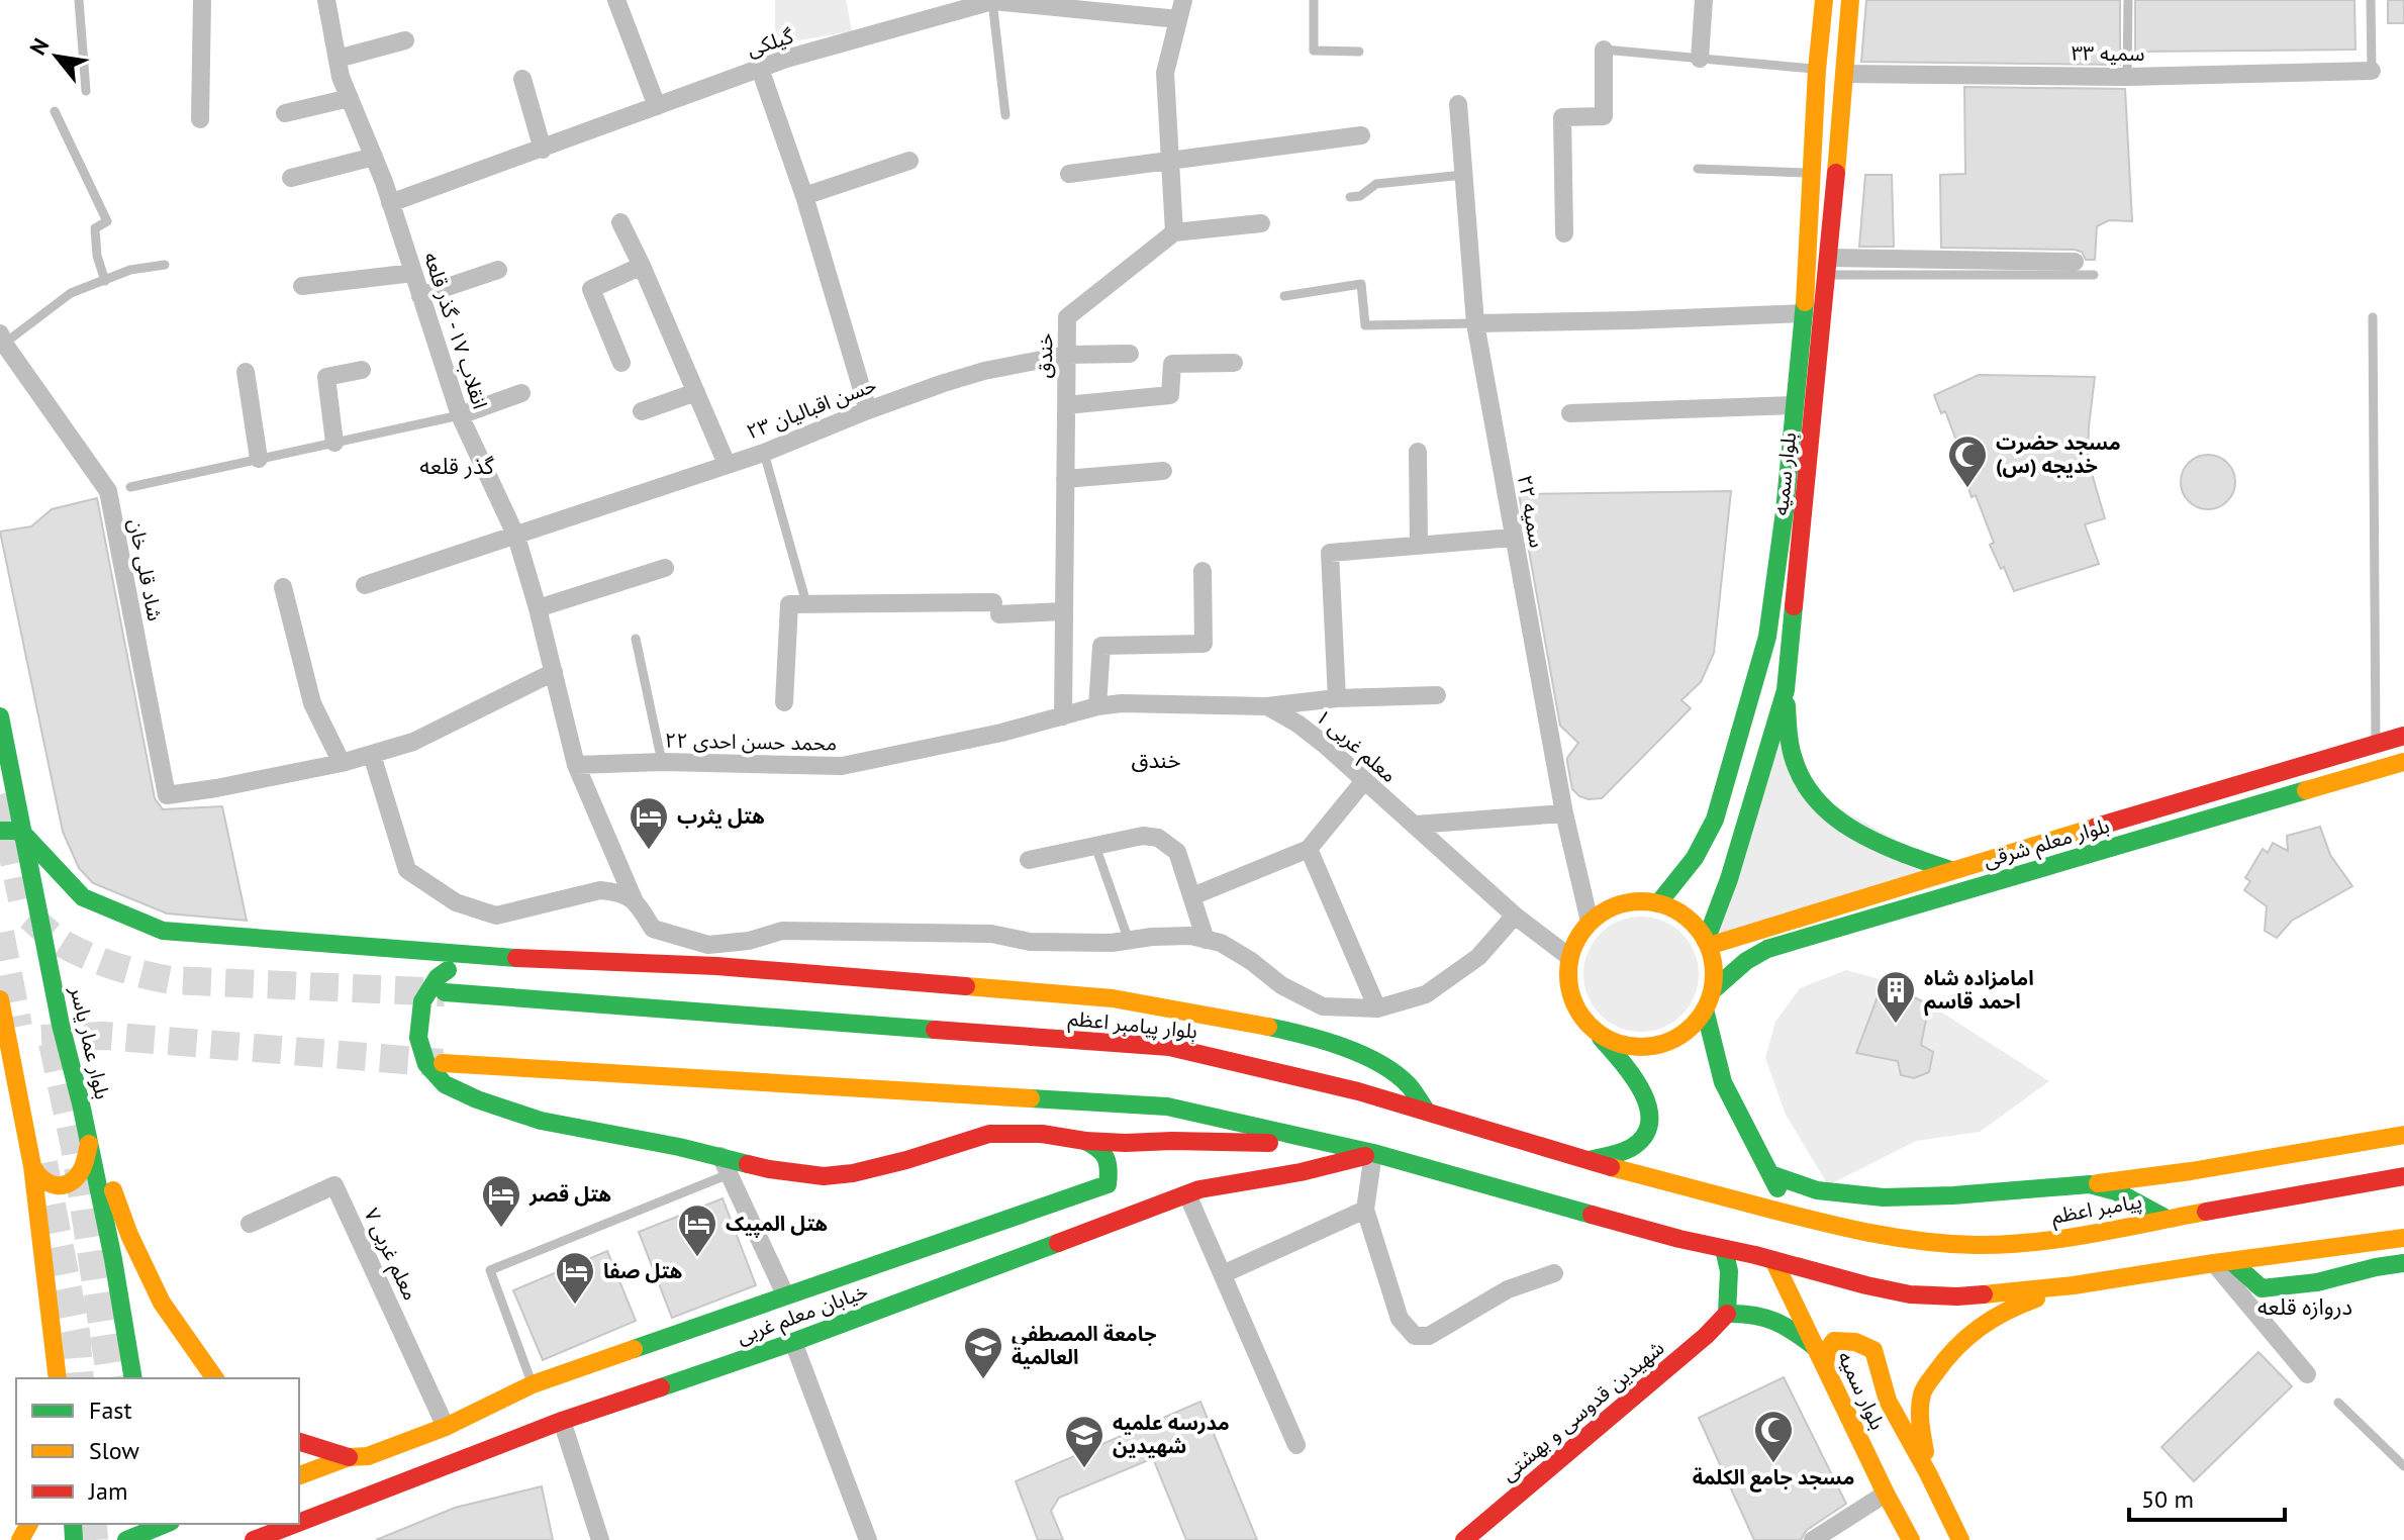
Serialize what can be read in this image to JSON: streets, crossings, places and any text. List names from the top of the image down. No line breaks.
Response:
{"streets":{"main road":["بلوار سمیه","بلوار معلم شرقی","بلوار پیامبر اعظم","بلوار عمار یاسر","پیامبر اعظم","خیابان معلم غربی","شهیدین قدوسی و بهشتی"],"street":["گیلکی","سمیه ۳۳","انقلاب ۱۷ - گذر قلعه","خندق","۲۳ حسن اقبالیان","سمیه ۲۲","شاد قلی خان","۲۲ محمد حسن احدی","معلم غربی ۱","معلم غربی ۷"]},"crossings":[["گیلکی","انقلاب ۱۷ - گذر قلعه"],["سمیه ۳۳","بلوار سمیه"],["انقلاب ۱۷ - گذر قلعه","۲۳ حسن اقبالیان"],["خندق","۲۳ حسن اقبالیان"],["خندق","۲۲ محمد حسن احدی"],["خندق","معلم غربی ۱"],["بلوار سمیه","سمیه ۲۲"],["بلوار سمیه","معلم غربی ۱"],["بلوار سمیه","بلوار معلم شرقی"],["سمیه ۲۲","معلم غربی ۱"],["سمیه ۲۲","بلوار معلم شرقی"],["۲۲ محمد حسن احدی","معلم غربی ۱"],["معلم غربی ۱","بلوار معلم شرقی"],["بلوار پیامبر اعظم","پیامبر اعظم"],["معلم غربی ۷","خیابان معلم غربی"]],"districts":["گذر قلعه","خندق","دروازه قلعه"],"places":{"mosque":["مسجد حضرت خدیجه (س)","مسجد جامع الکلمة"],"hotel":["هتل یثرب","هتل قصر","هتل المپیک","هتل صفا"],"building":["امامزاده شاه احمد قاسم"],"school or university":["جامعة المصطفی العالمیة","مدرسه علمیه شهیدین"]},"legend":["Fast","Slow","Jam"],"scale_bar":"50 m","north":"top left"}
